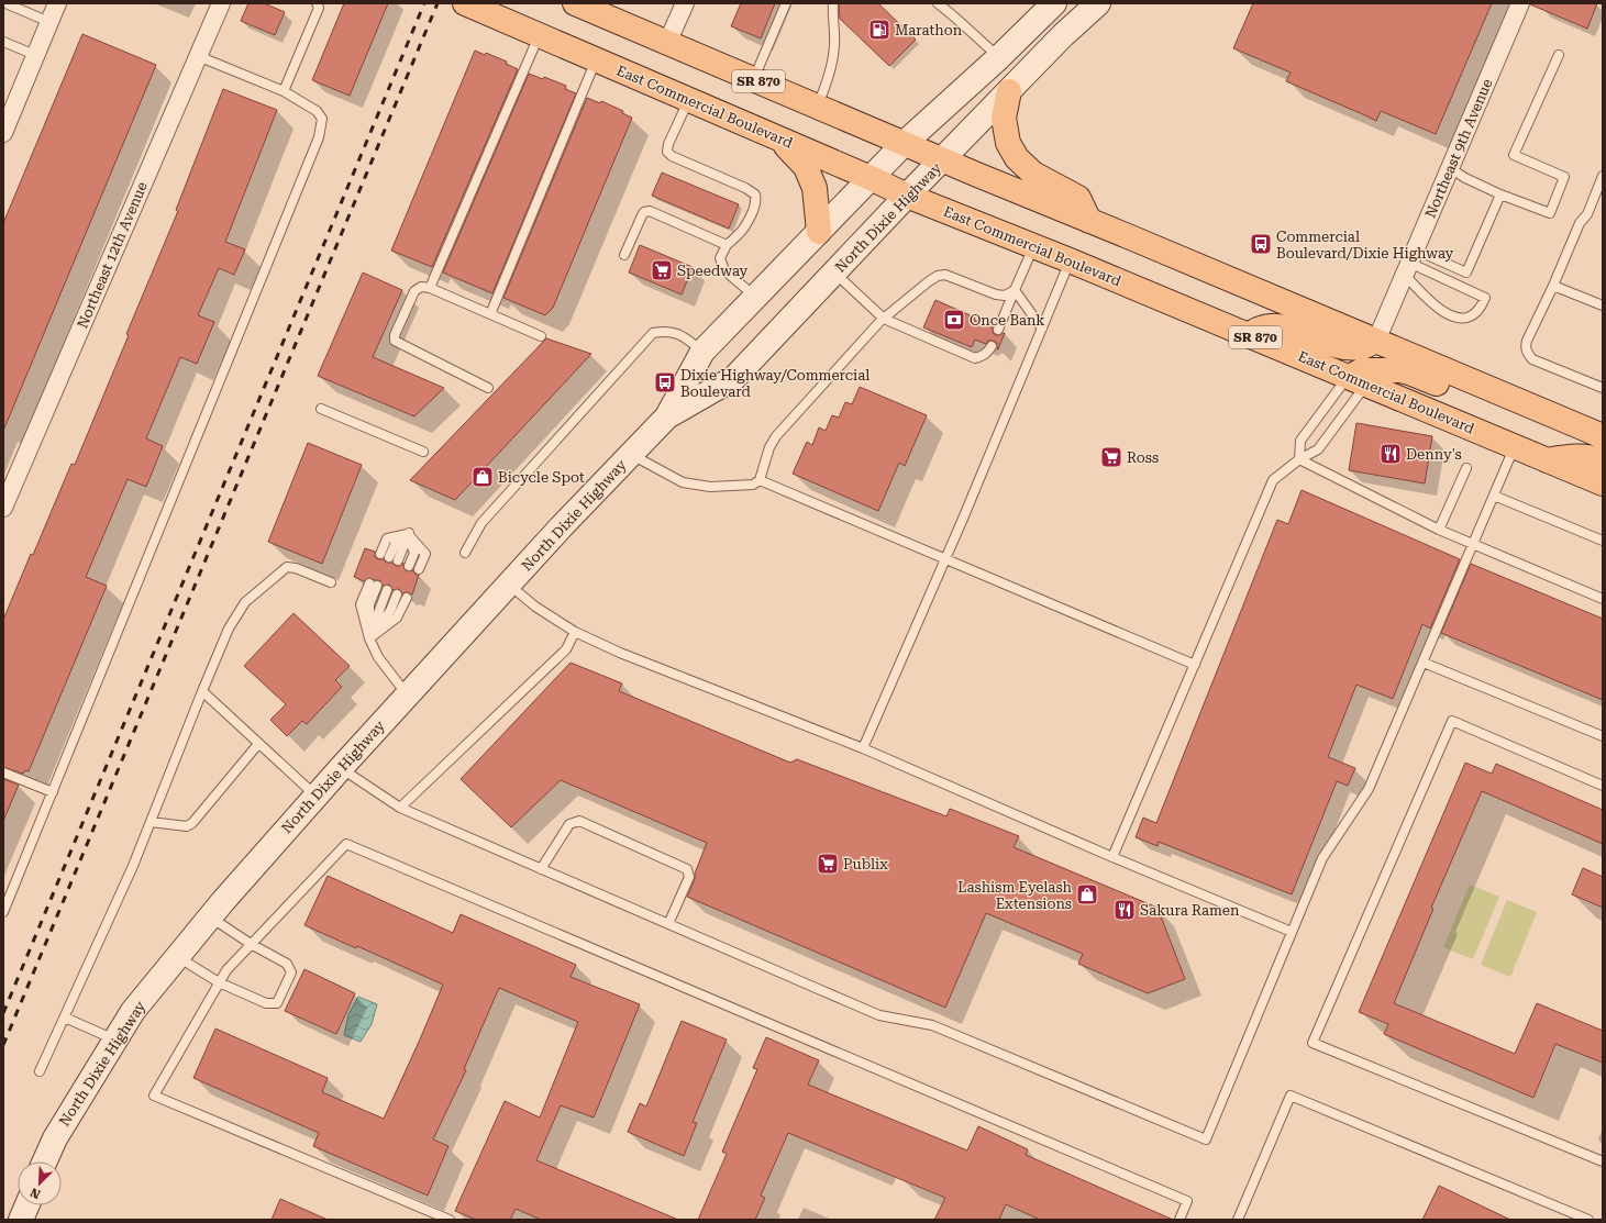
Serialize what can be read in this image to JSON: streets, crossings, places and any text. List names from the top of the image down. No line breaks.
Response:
{"streets":{"main road":["SR 870","East Commercial Boulevard","North Dixie Highway"],"street":["Northeast 9th Avenue","Northeast 12th Avenue"]},"crossings":[["SR 870","Northeast 9th Avenue"],["SR 870","North Dixie Highway"],["East Commercial Boulevard","North Dixie Highway"]],"places":{"fuel station":["Marathon"],"bus stop":["Commercial Boulevard/Dixie Highway","Dixie Highway/Commercial Boulevard"],"supermarket":["Speedway","Ross","Publix"],"bank":["Once Bank"],"restaurant":["Denny's","Sakura Ramen"],"shop":["Bicycle Spot","Lashism Eyelash Extensions"]},"north":"bottom left"}
